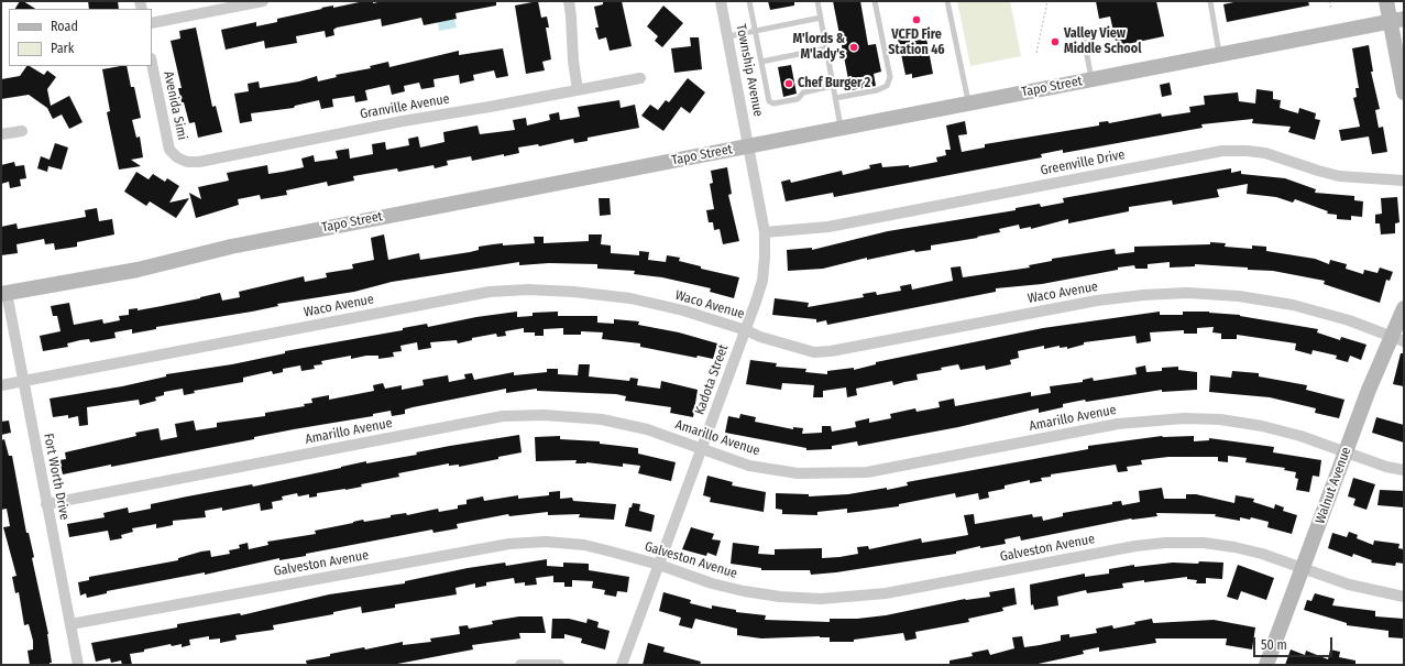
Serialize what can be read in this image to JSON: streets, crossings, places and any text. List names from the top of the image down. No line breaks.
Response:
{"streets":{"street":["Township Avenue","Tapo Street","Avenida Simi","Granville Avenue","Greenville Drive","Waco Avenue","Kadota Street","Amarillo Avenue","Fort Worth Drive","Walnut Avenue","Galveston Avenue"]},"crossings":[["Township Avenue","Tapo Street"],["Township Avenue","Kadota Street"],["Tapo Street","Kadota Street"],["Tapo Street","Fort Worth Drive"],["Avenida Simi","Granville Avenue"],["Greenville Drive","Kadota Street"],["Waco Avenue","Kadota Street"],["Waco Avenue","Fort Worth Drive"],["Waco Avenue","Walnut Avenue"],["Kadota Street","Amarillo Avenue"],["Kadota Street","Galveston Avenue"],["Amarillo Avenue","Fort Worth Drive"],["Amarillo Avenue","Walnut Avenue"],["Fort Worth Drive","Galveston Avenue"],["Walnut Avenue","Galveston Avenue"]],"places":["VCFD Fire Station 46","Valley View Middle School","M'lords & M'lady's","Chef Burger 2"],"legend":["Road","Park"],"scale_bar":"50 m"}
